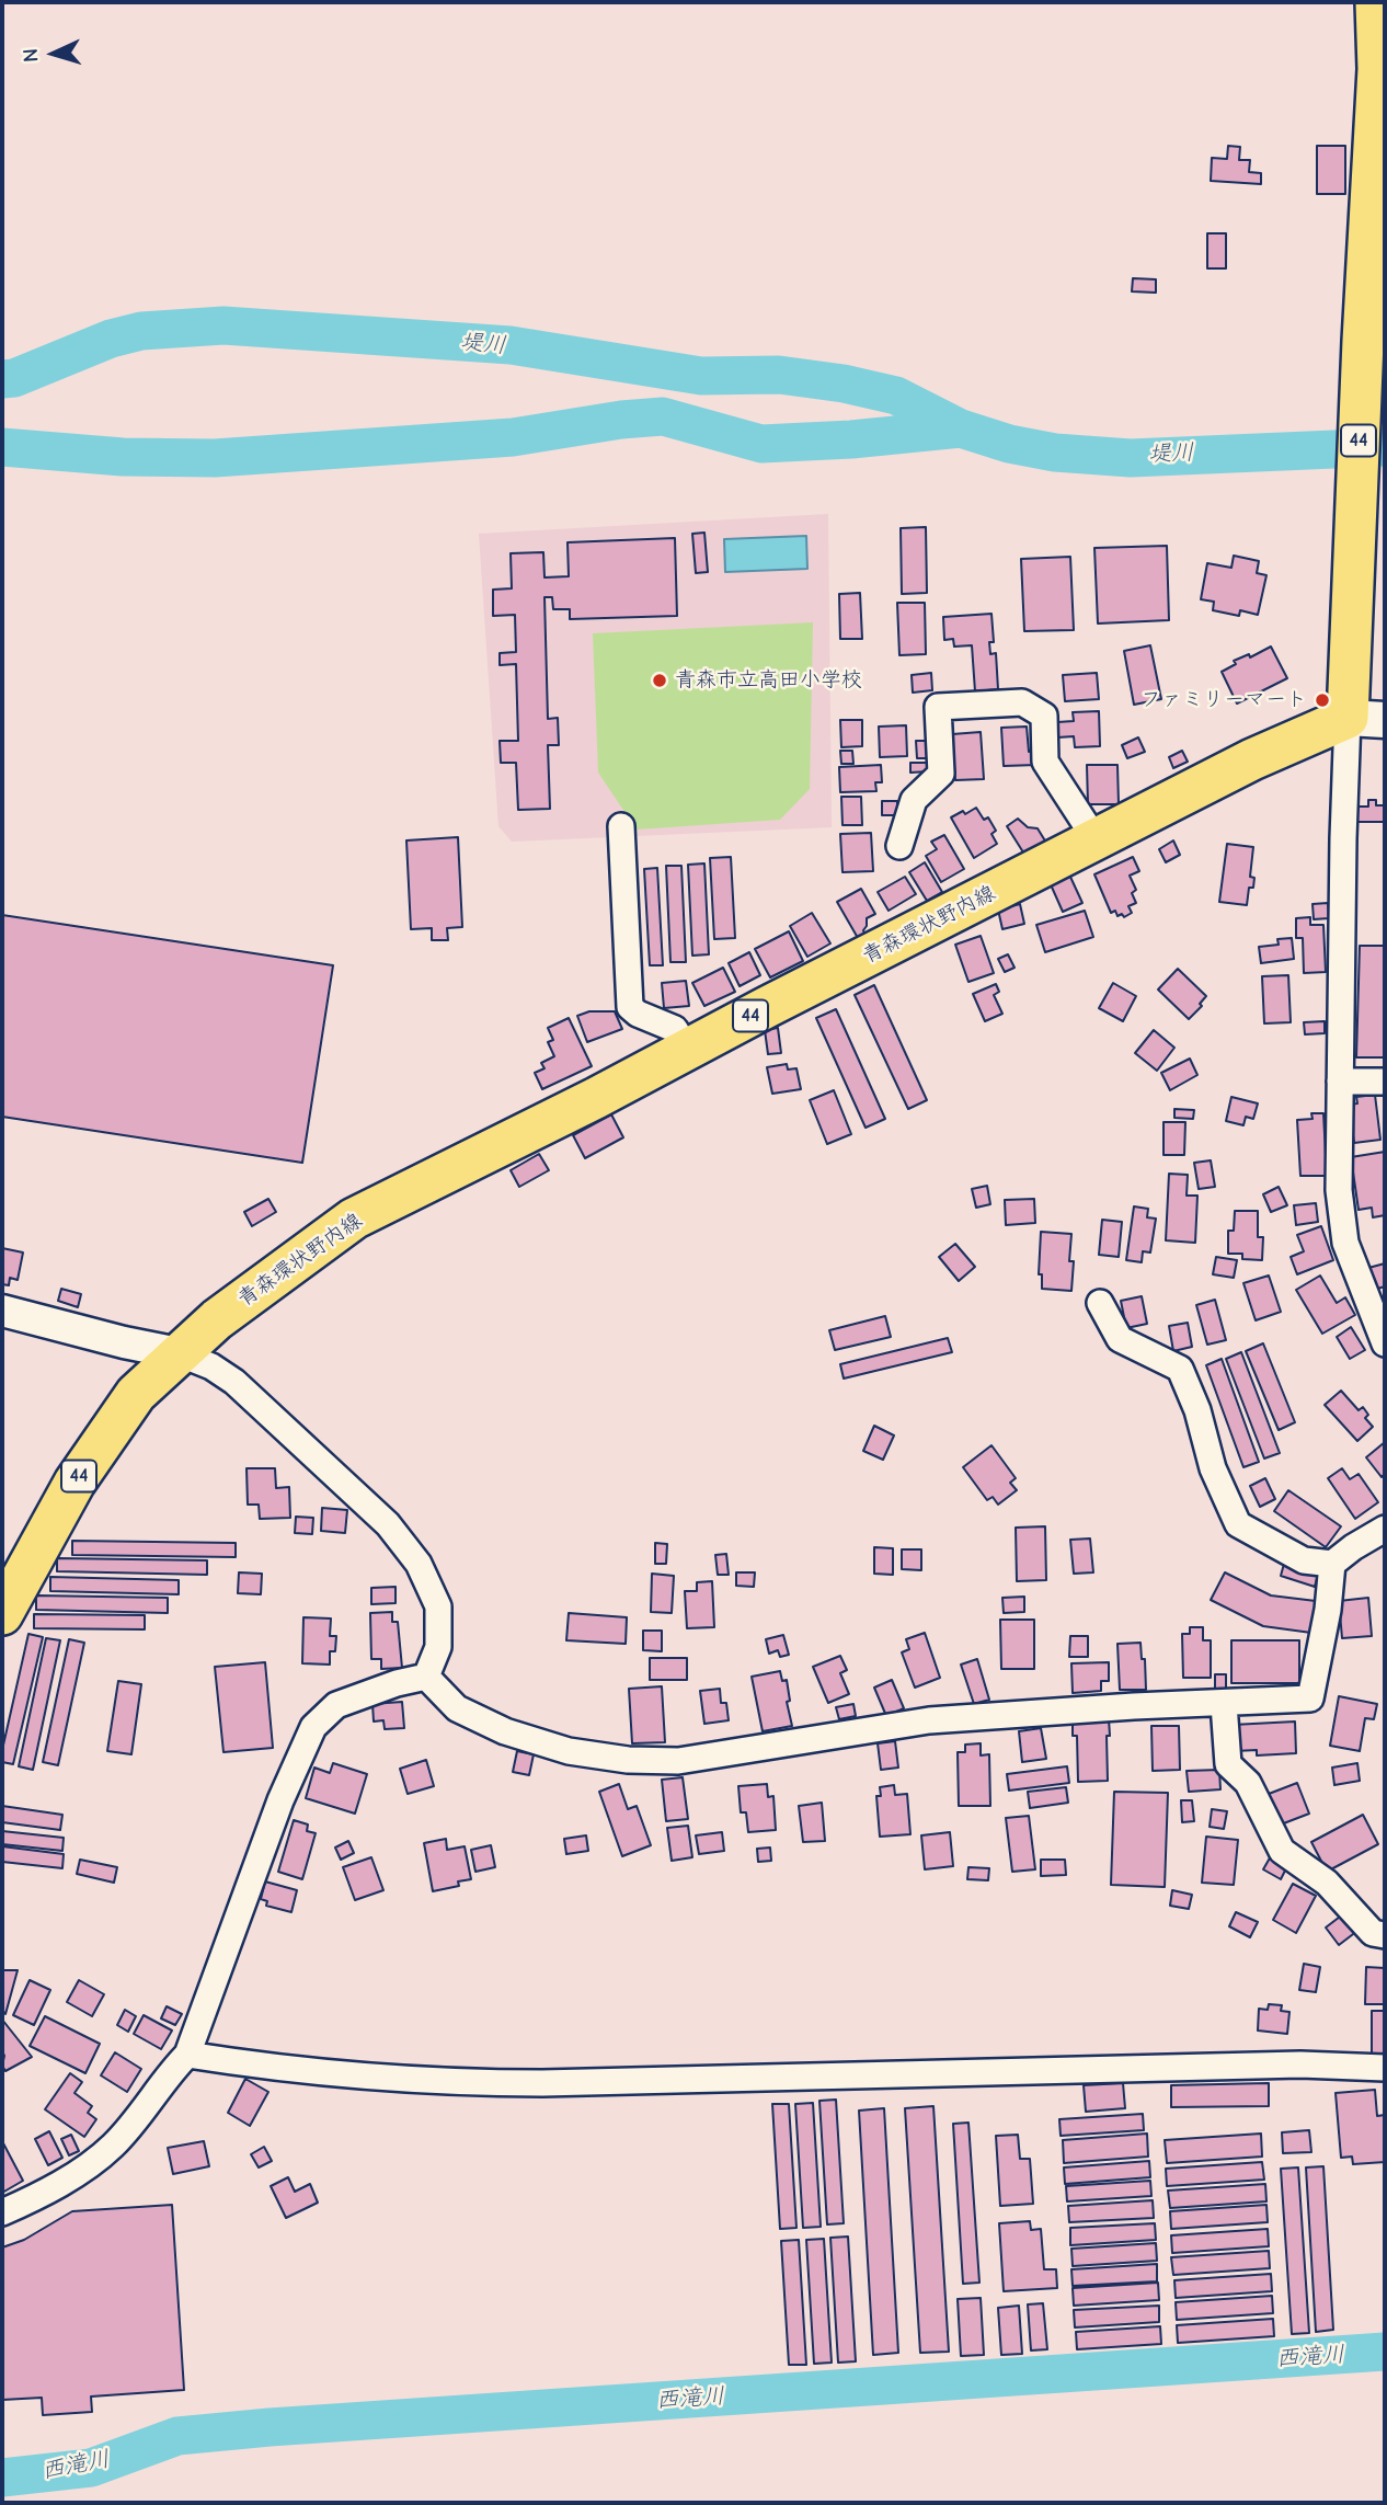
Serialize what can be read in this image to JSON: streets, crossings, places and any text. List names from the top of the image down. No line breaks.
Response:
{"streets":{"main road":["44","青森環状野内線"]},"crossings":[["44","青森環状野内線"]],"water":["堤川","西滝川"],"places":["青森市立高田小学校","ファミリーマート"],"north":"left"}
